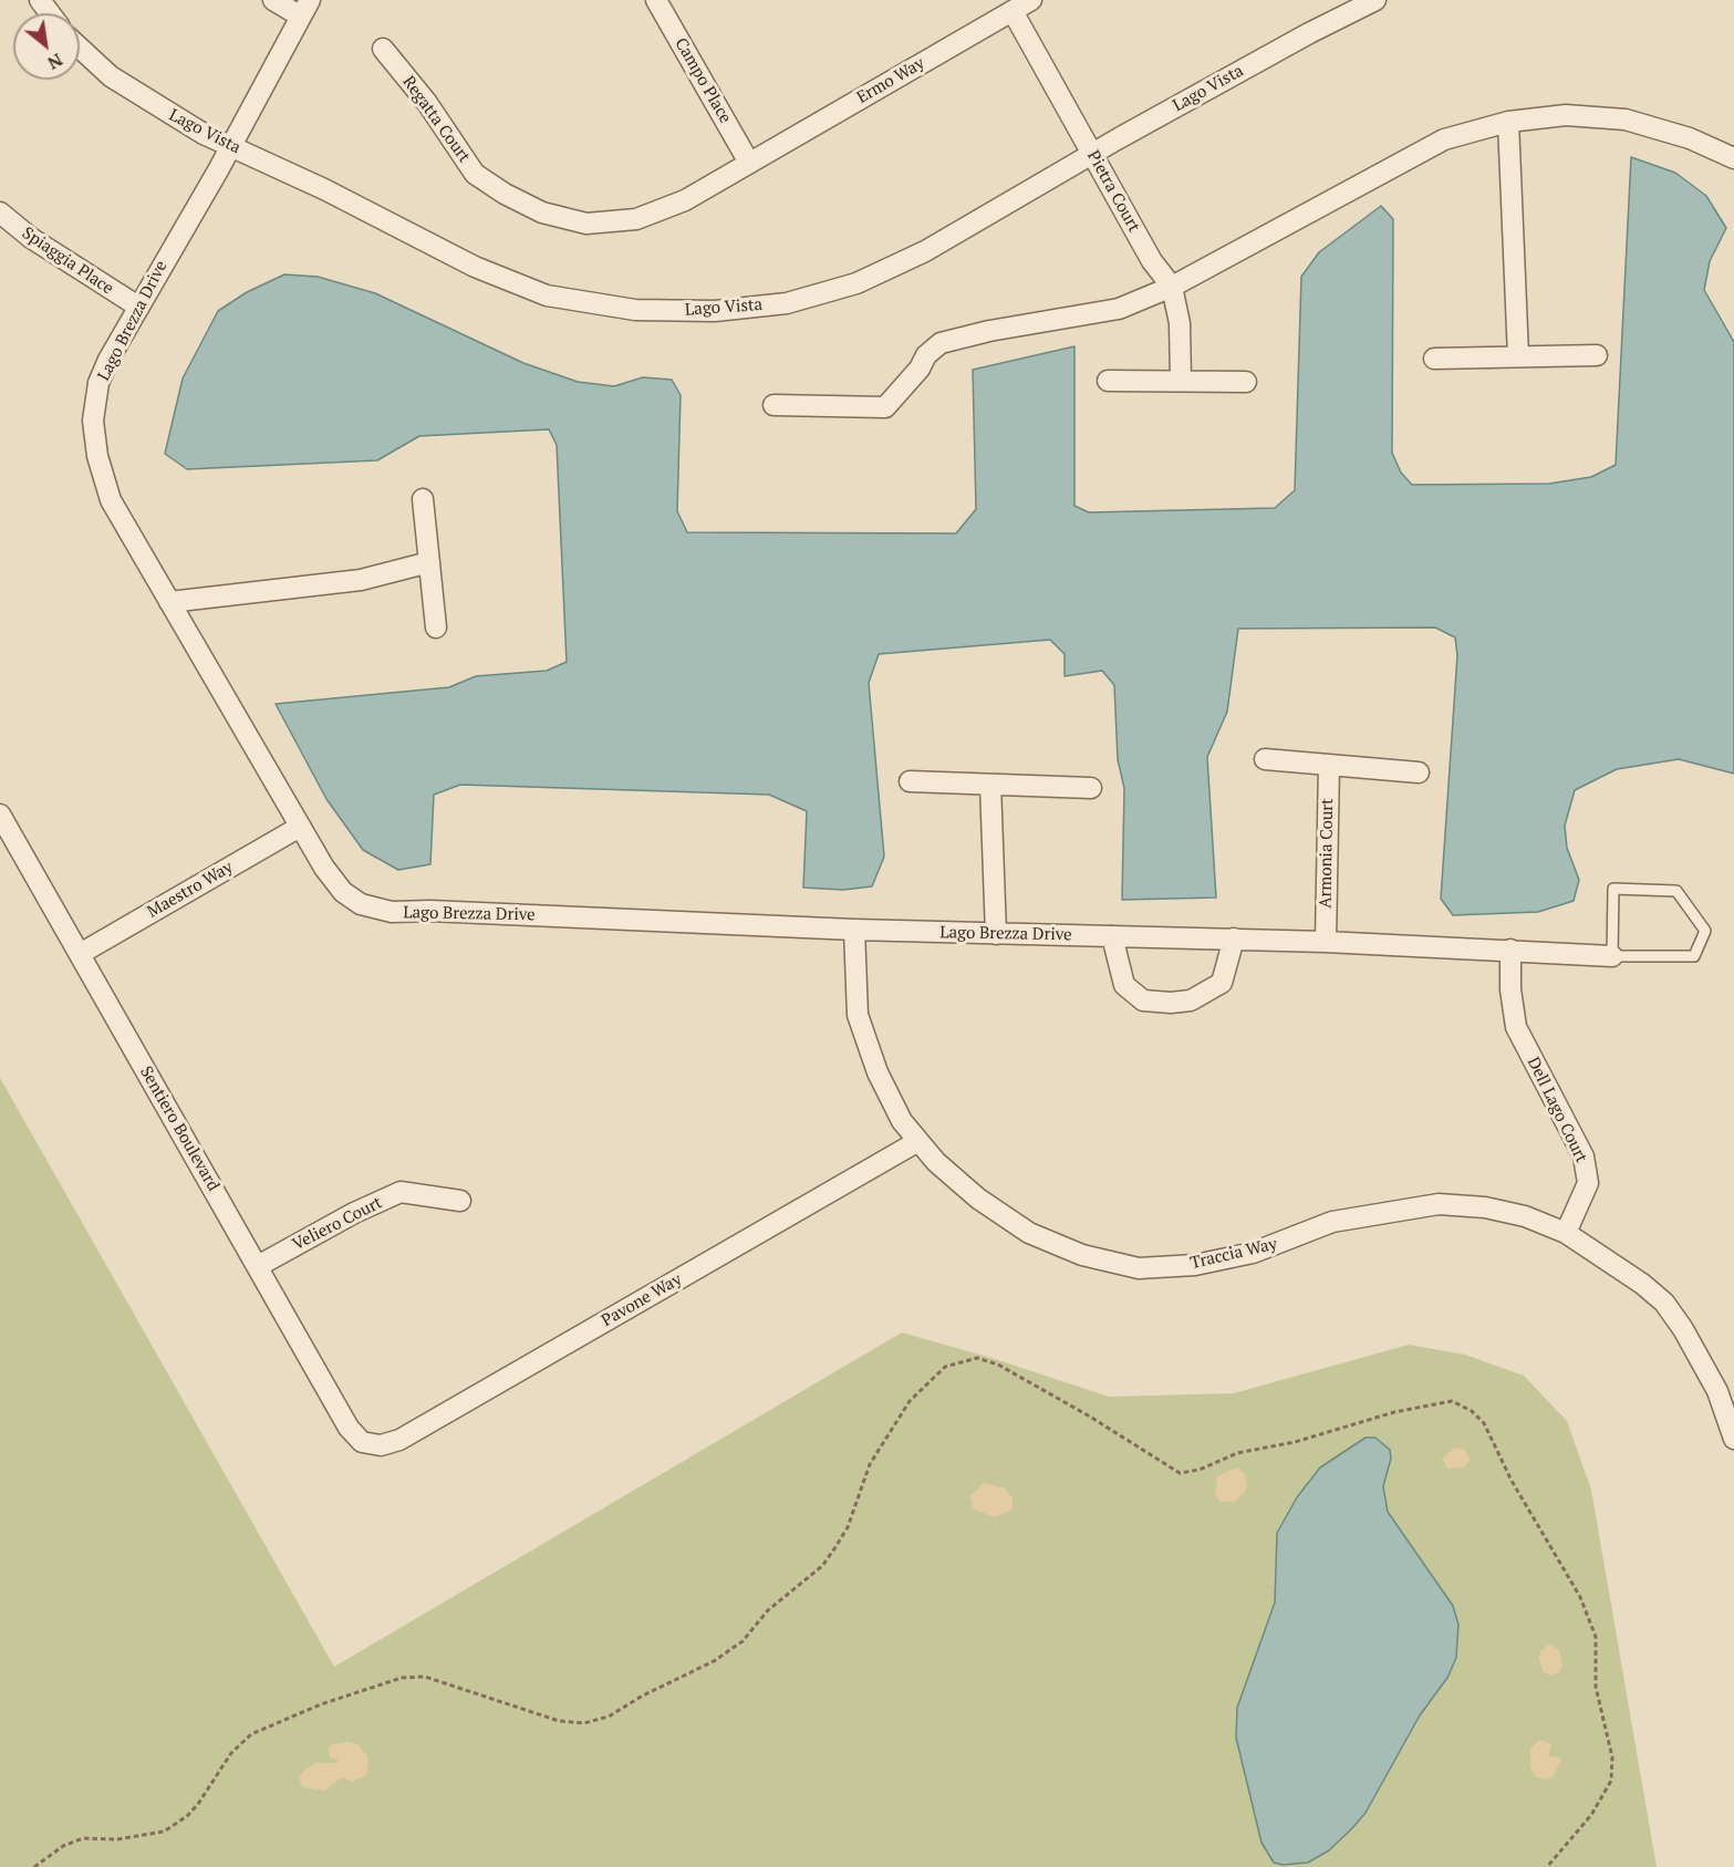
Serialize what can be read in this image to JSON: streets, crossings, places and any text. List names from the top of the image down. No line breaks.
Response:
{"streets":{"street":["Campo Place","Ermo Way","Lago Vista","Regatta Court","Pietra Court","Spiaggia Place","Lago Brezza Drive","Armonia Court","Maestro Way","Dell Lago Court","Sentiero Boulevard","Veliero Court","Traccia Way","Pavone Way"]},"crossings":[["Campo Place","Ermo Way"],["Campo Place","Regatta Court"],["Ermo Way","Regatta Court"],["Ermo Way","Pietra Court"],["Lago Vista","Pietra Court"],["Lago Vista","Lago Brezza Drive"],["Spiaggia Place","Lago Brezza Drive"],["Lago Brezza Drive","Armonia Court"],["Lago Brezza Drive","Maestro Way"],["Lago Brezza Drive","Dell Lago Court"],["Lago Brezza Drive","Traccia Way"],["Maestro Way","Sentiero Boulevard"],["Dell Lago Court","Traccia Way"],["Sentiero Boulevard","Veliero Court"],["Sentiero Boulevard","Pavone Way"],["Traccia Way","Pavone Way"]],"north":"bottom right"}
